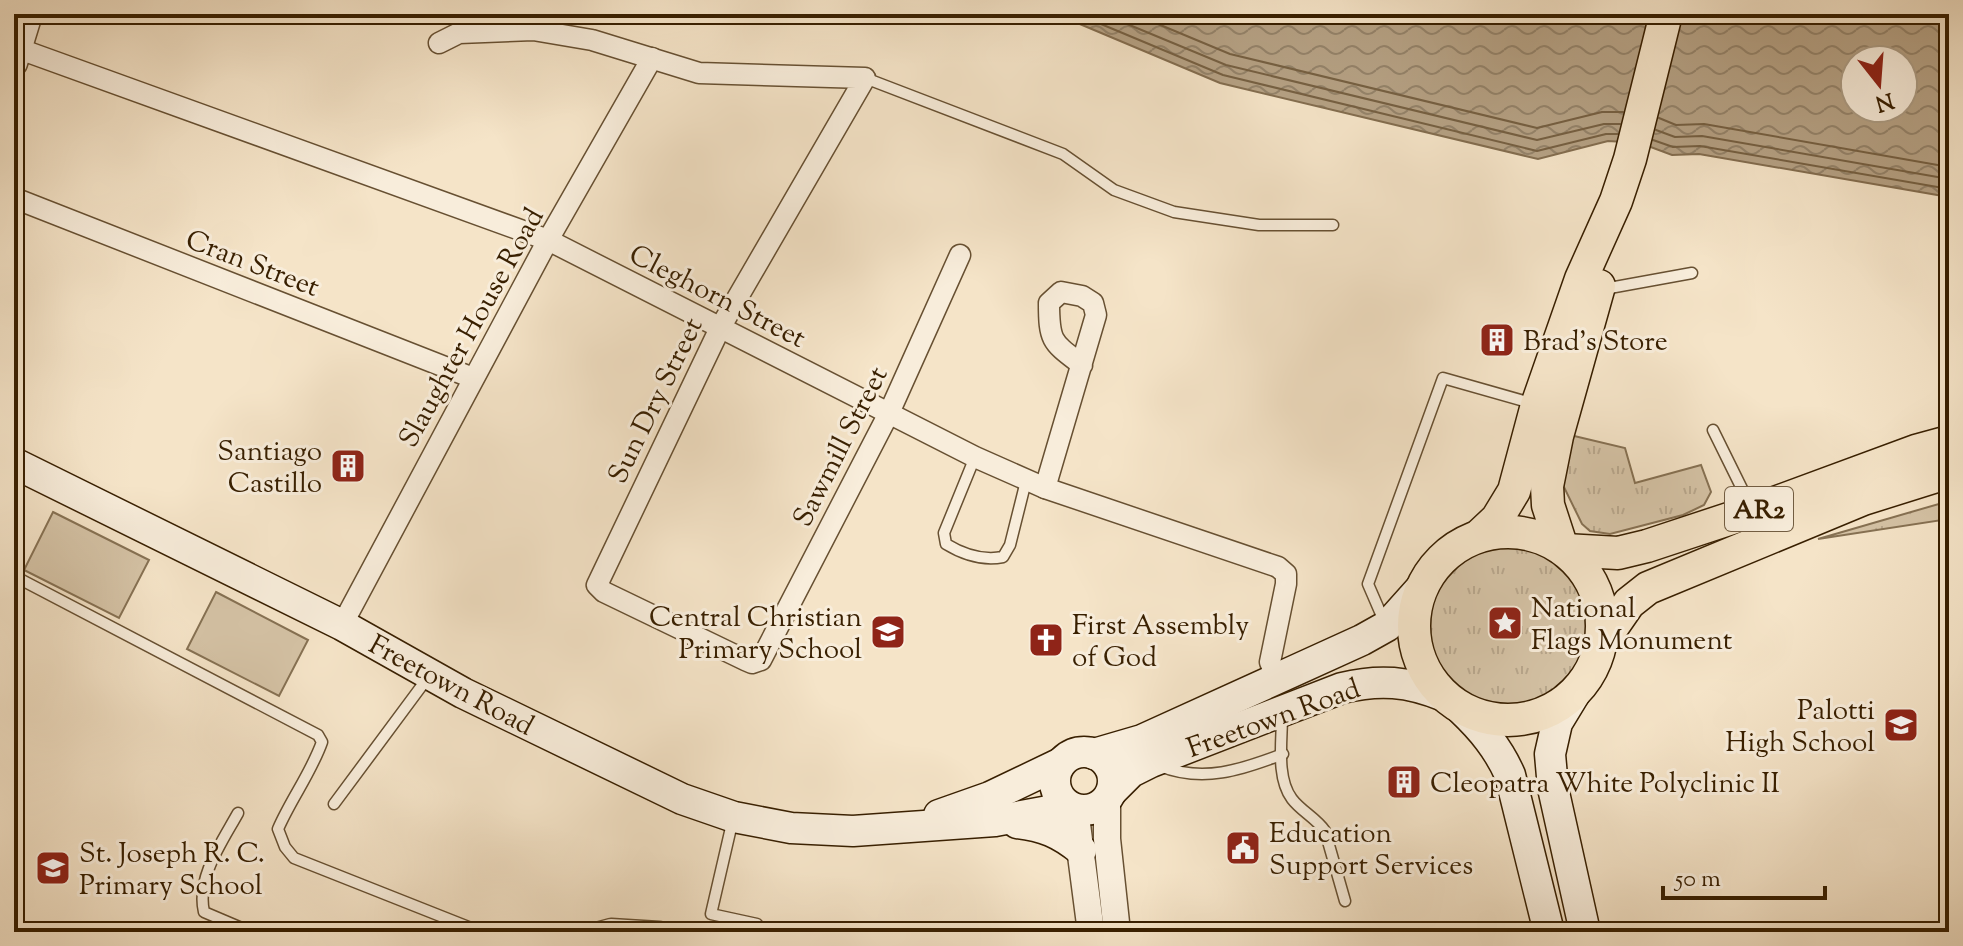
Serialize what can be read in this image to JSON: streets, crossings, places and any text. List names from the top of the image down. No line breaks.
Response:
{"streets":{"main road":["AR2","Freetown Road"],"street":["Cran Street","Cleghorn Street","Slaughter House Road","Sun Dry Street","Sawmill Street"]},"crossings":[["Cran Street","Slaughter House Road"],["Cleghorn Street","Slaughter House Road"],["Cleghorn Street","Sun Dry Street"],["Cleghorn Street","Sawmill Street"],["Cleghorn Street","Freetown Road"],["Slaughter House Road","Freetown Road"],["Sun Dry Street","Sawmill Street"],["AR2","Freetown Road"]],"places":{"building":["Brad's Store","Santiago Castillo","Cleopatra White Polyclinic II"],"place":["National Flags Monument"],"school or university":["Central Christian Primary School","Palotti High School","St. Joseph R. C. Primary School"],"church":["First Assembly of God"],"public building":["Education Support Services"]},"scale_bar":"50 m","north":"bottom"}
